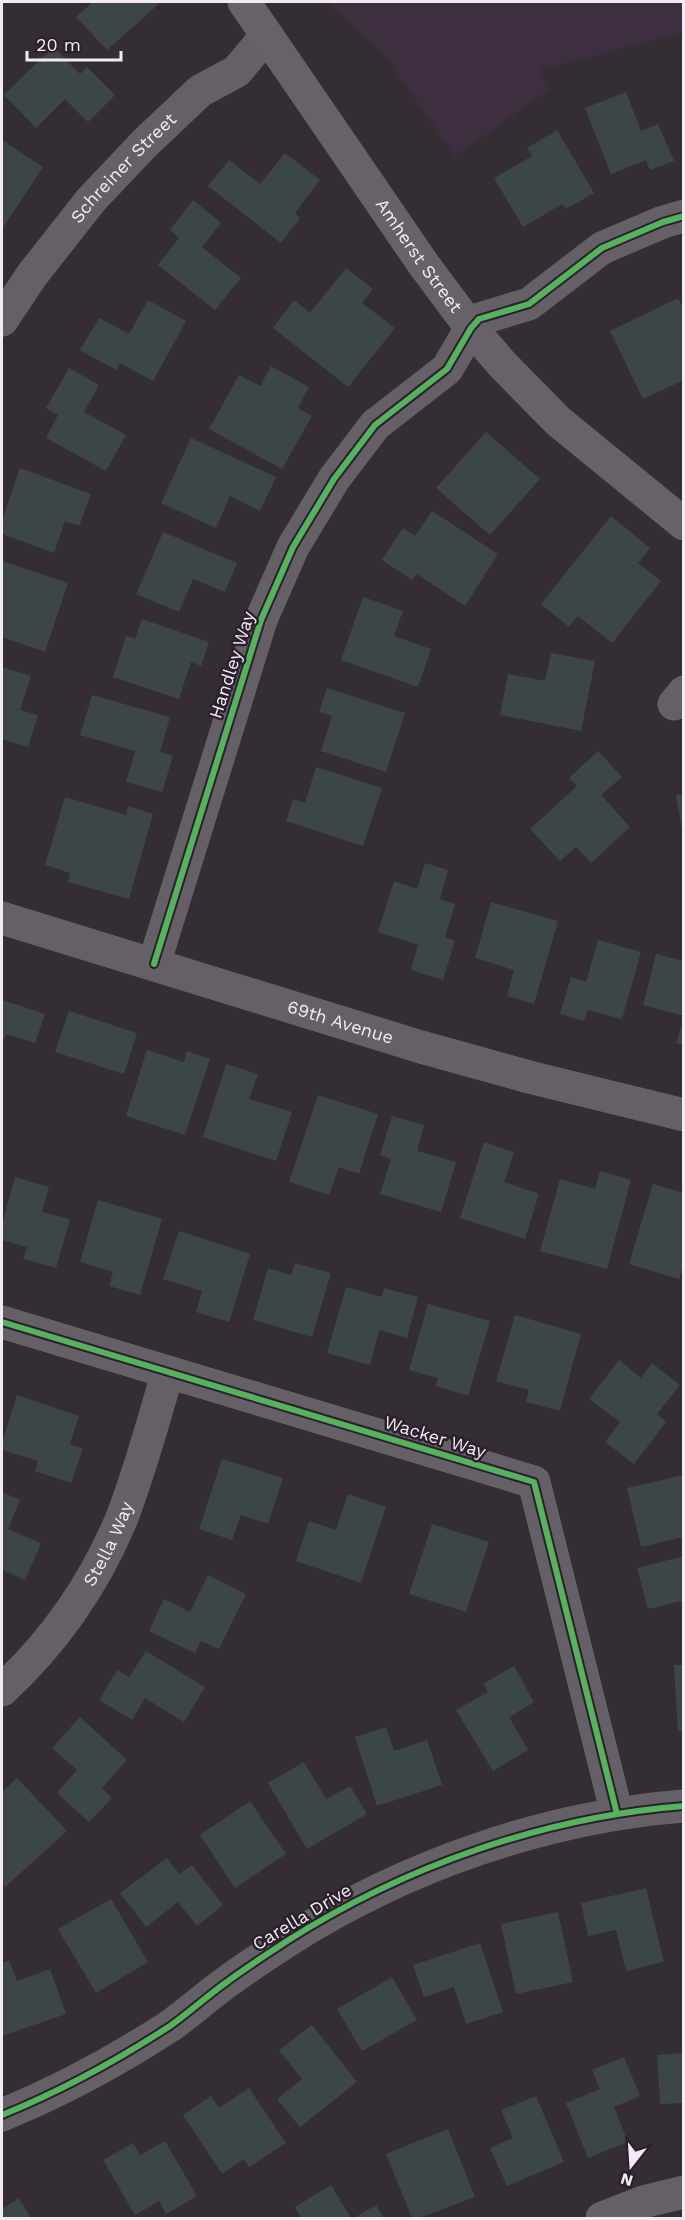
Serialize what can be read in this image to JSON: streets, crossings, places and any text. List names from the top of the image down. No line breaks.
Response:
{"streets":{"street":["Schreiner Street","Amherst Street","Handley Way","69th Avenue","Wacker Way","Stella Way","Carella Drive"]},"crossings":[["Schreiner Street","Amherst Street"],["Amherst Street","Handley Way"],["Handley Way","69th Avenue"],["Wacker Way","Stella Way"],["Wacker Way","Carella Drive"]],"scale_bar":"20 m","north":"bottom"}
